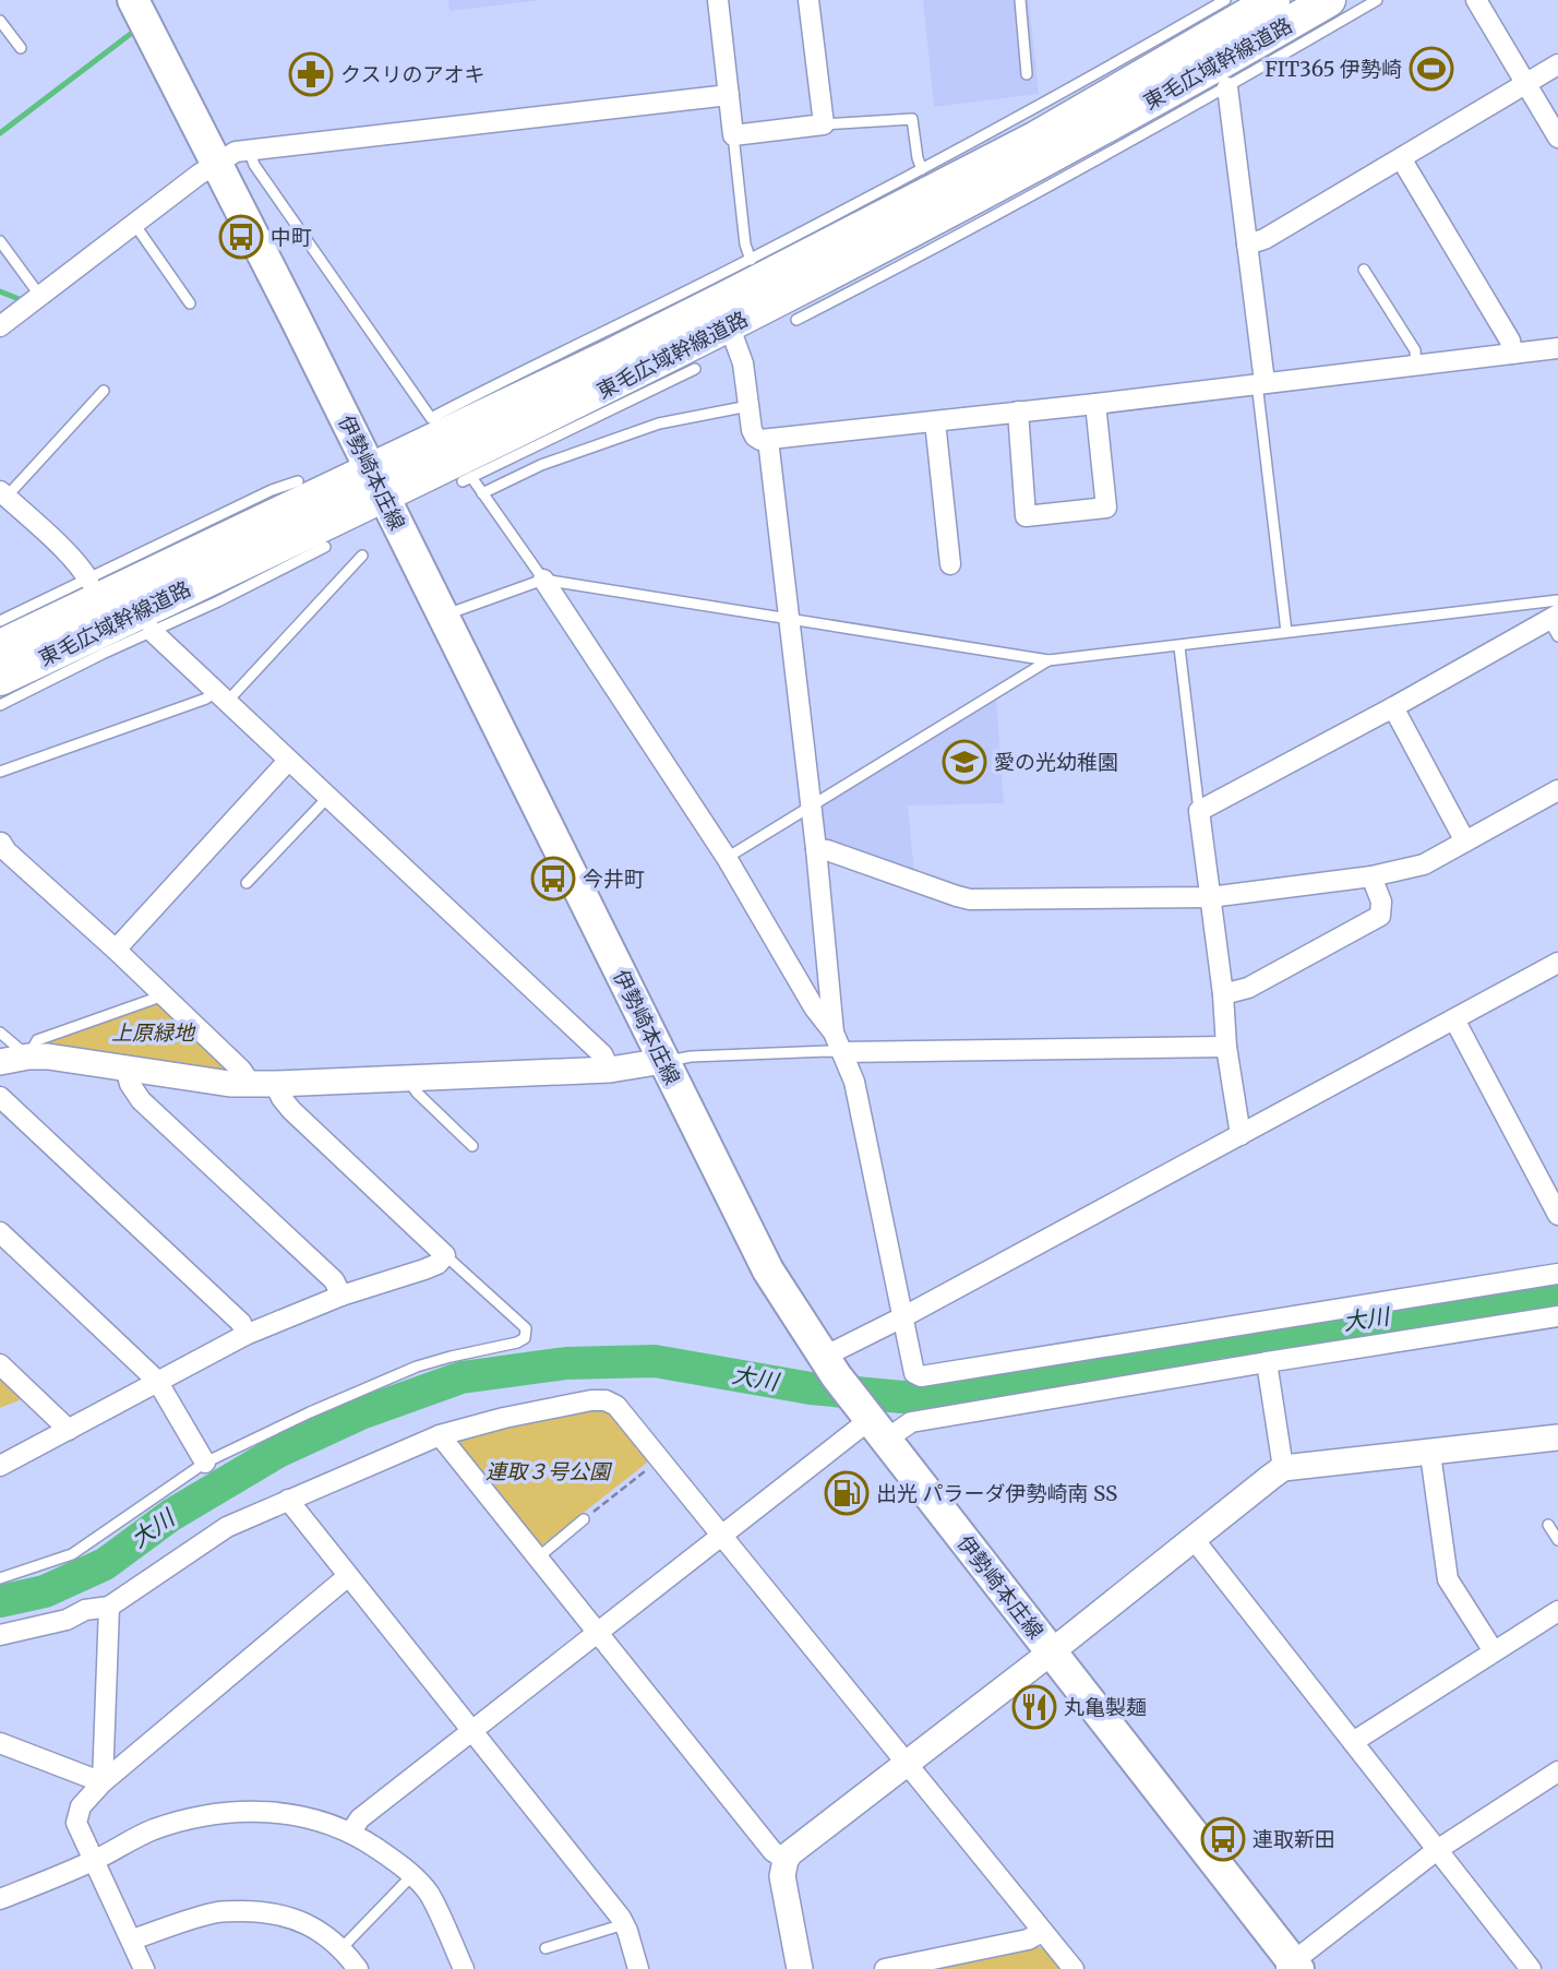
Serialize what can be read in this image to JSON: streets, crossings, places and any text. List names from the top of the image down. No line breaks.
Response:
{"streets":{"highway":["東毛広域幹線道路"],"main road":["伊勢崎本庄線"]},"crossings":[["東毛広域幹線道路","伊勢崎本庄線"]],"water":["大川"],"parks":["上原緑地","連取３号公園"],"places":{"sports":["FIT365 伊勢崎"],"pharmacy":["クスリのアオキ"],"bus stop":["中町","今井町","連取新田"],"school or university":["愛の光幼稚園"],"fuel station":["出光 パラーダ伊勢崎南 SS"],"restaurant":["丸亀製麺"]}}
